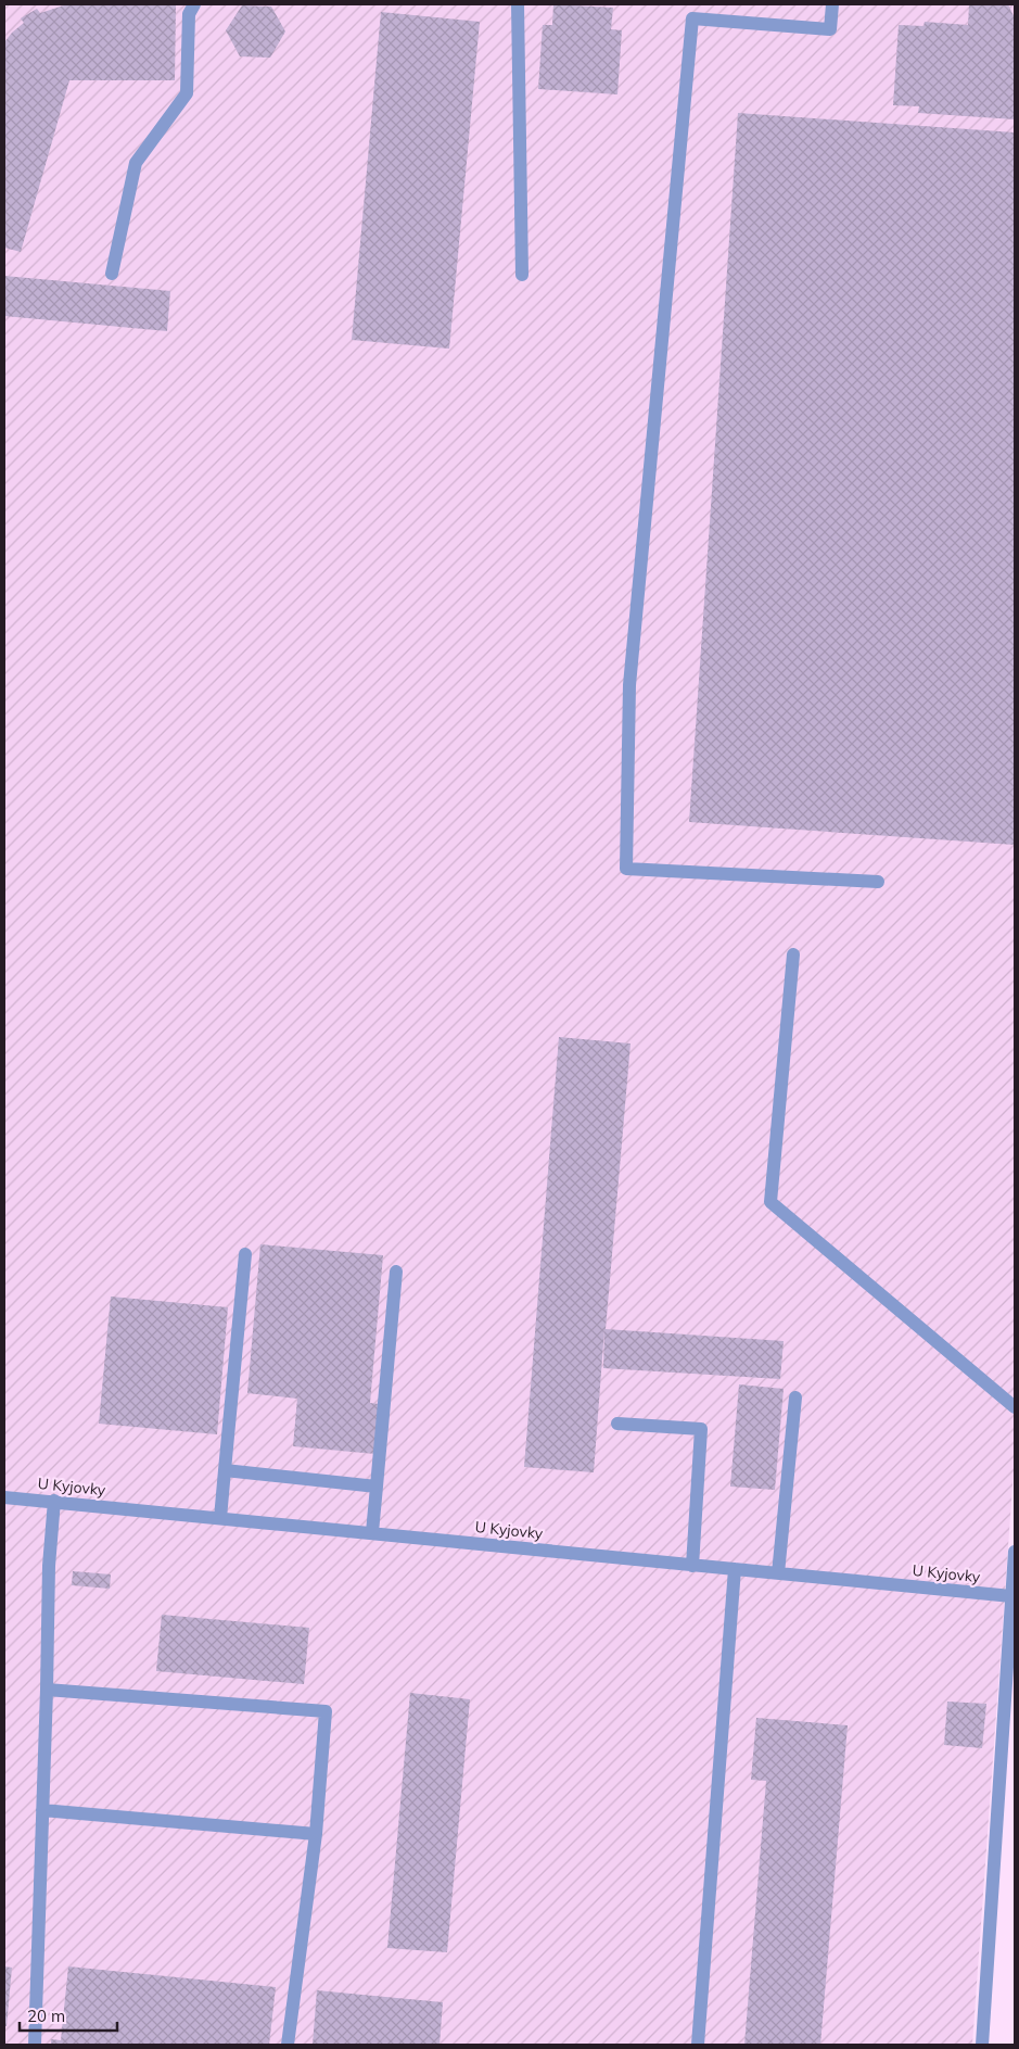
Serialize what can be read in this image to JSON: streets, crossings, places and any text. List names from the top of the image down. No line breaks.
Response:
{"streets":{"lane":["U Kyjovky"]},"scale_bar":"20 m"}
